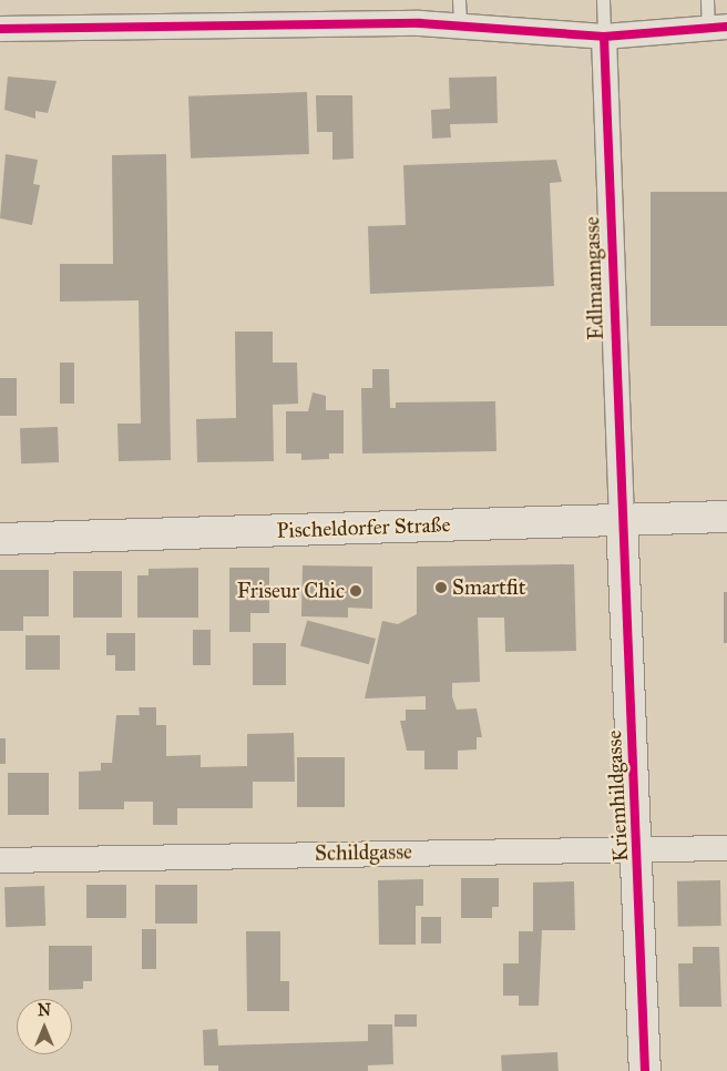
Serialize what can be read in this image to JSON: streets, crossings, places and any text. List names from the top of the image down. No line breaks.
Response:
{"streets":{"main road":["Pischeldorfer Straße","Kriemhildgasse"],"street":["Edlmanngasse","Schildgasse"]},"crossings":[["Edlmanngasse","Pischeldorfer Straße"],["Edlmanngasse","Kriemhildgasse"],["Pischeldorfer Straße","Kriemhildgasse"],["Kriemhildgasse","Schildgasse"]],"places":["Smartfit","Friseur Chic"],"north":"top"}
